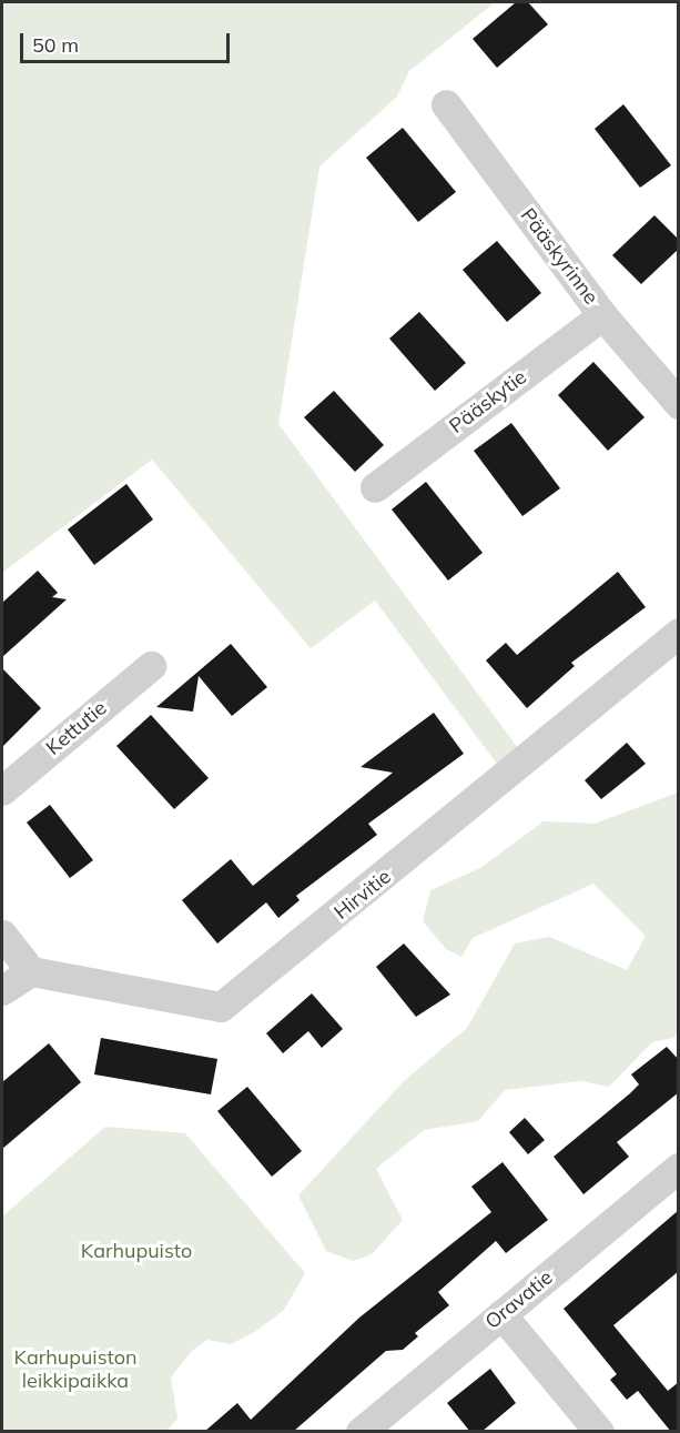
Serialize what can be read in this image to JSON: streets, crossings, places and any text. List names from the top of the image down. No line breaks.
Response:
{"streets":{"street":["Pääskyrinne","Pääskytie","Kettutie","Hirvitie","Oravatie"]},"crossings":[["Pääskyrinne","Pääskytie"]],"parks":["Karhupuisto","Karhupuiston leikkipaikka"],"scale_bar":"50 m"}
